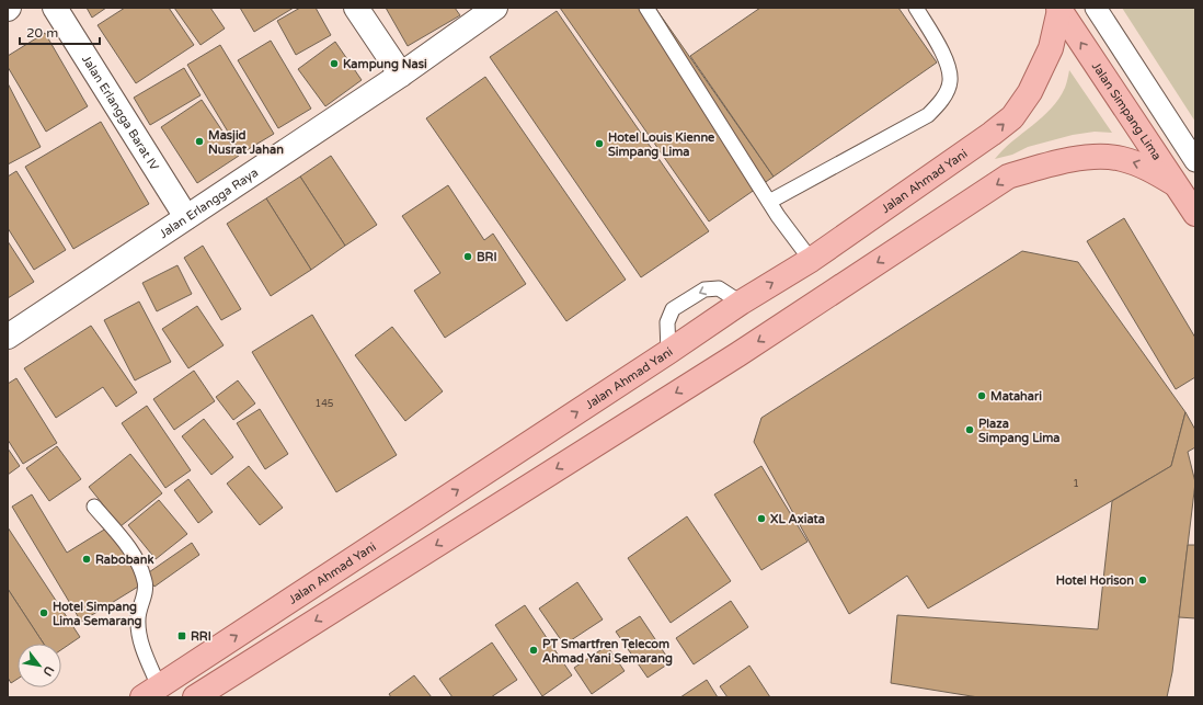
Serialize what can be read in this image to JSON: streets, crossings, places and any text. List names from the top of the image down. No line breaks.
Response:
{"streets":{"main road":["Jalan Simpang Lima","Jalan Ahmad Yani"],"street":["Jalan Erlangga Barat IV","Jalan Erlangga Raya"]},"crossings":[["Jalan Simpang Lima","Jalan Ahmad Yani"],["Jalan Erlangga Barat IV","Jalan Erlangga Raya"]],"one_way":["Jalan Simpang Lima"],"places":{"other":["Kampung Nasi","Masjid Nusrat Jahan","Hotel Louis Kienne Simpang Lima","BRI","Matahari","Plaza Simpang Lima","XL Axiata","Rabobank","Hotel Horison","Hotel Simpang Lima Semarang","PT Smartfren Telecom Ahmad Yani Semarang"],"transit":["RRI"]},"house_numbers":["145","1"],"scale_bar":"20 m","north":"bottom right"}
